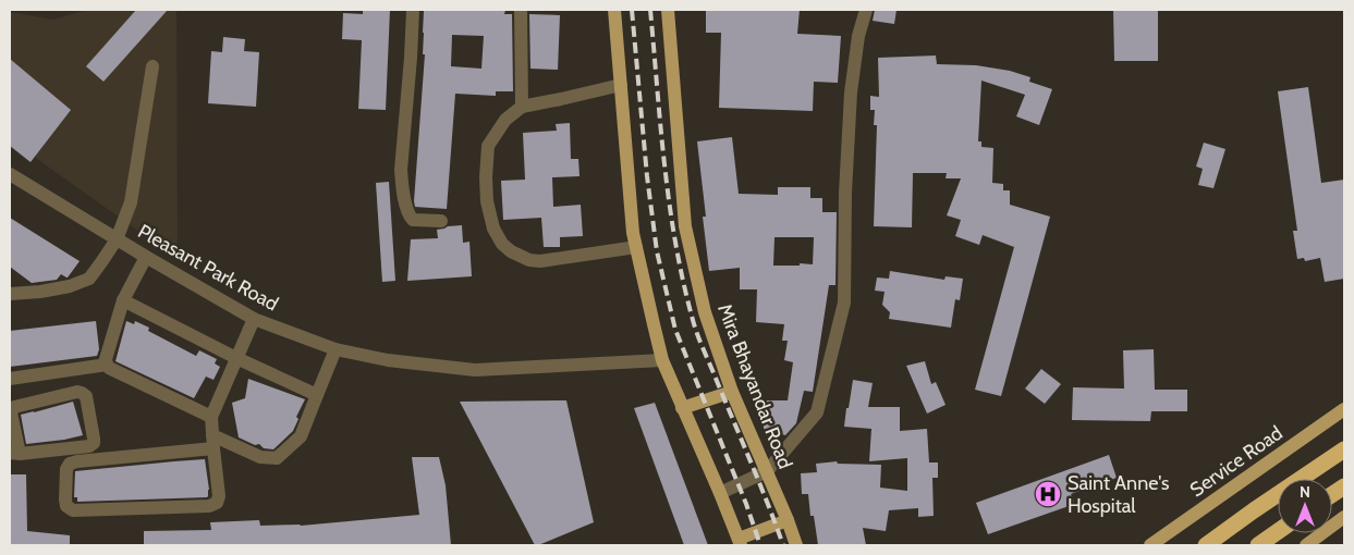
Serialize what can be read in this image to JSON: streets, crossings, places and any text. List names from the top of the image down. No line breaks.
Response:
{"streets":{"main road":["Mira Bhayandar Road","Service Road"],"street":["Pleasant Park Road"]},"places":{"hospital":["Saint Anne's Hospital"]},"north":"top"}
